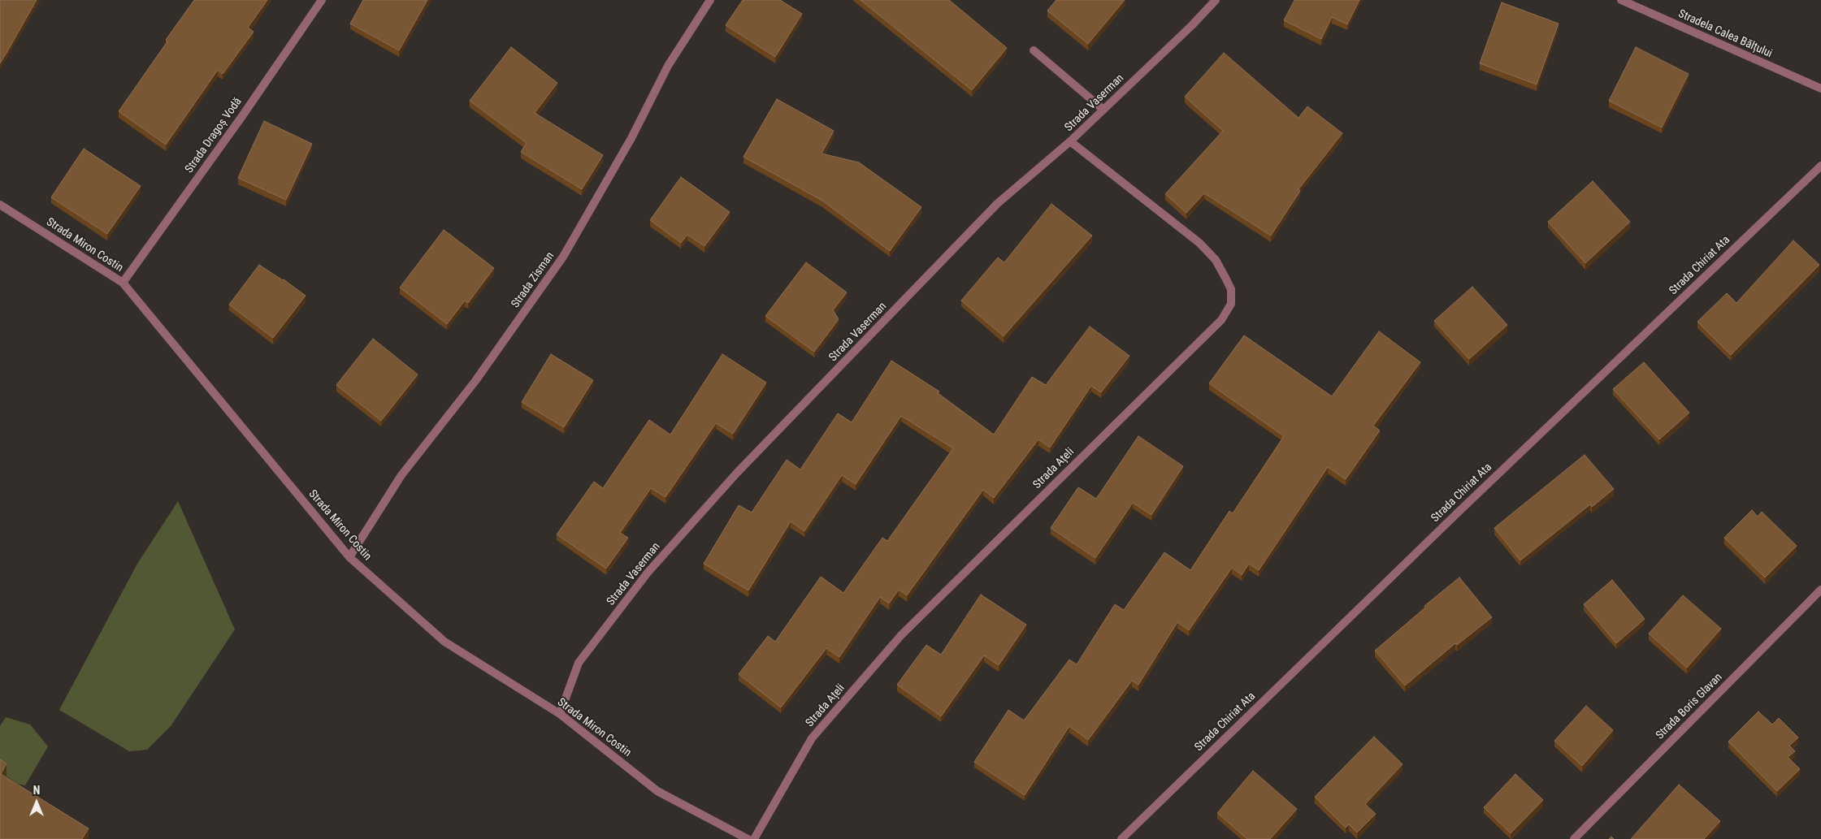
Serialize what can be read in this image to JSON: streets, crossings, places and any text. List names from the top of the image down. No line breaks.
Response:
{"streets":{"street":["Stradela Calea Bălțului","Strada Vaserman","Strada Dragoș Vodă","Strada Miron Costin","Strada Chiriat Ata","Strada Zisman","Strada Ațeli","Strada Boris Glavan"]},"crossings":[["Strada Vaserman","Strada Miron Costin"],["Strada Vaserman","Strada Ațeli"],["Strada Dragoș Vodă","Strada Miron Costin"],["Strada Miron Costin","Strada Zisman"]],"north":"top"}
